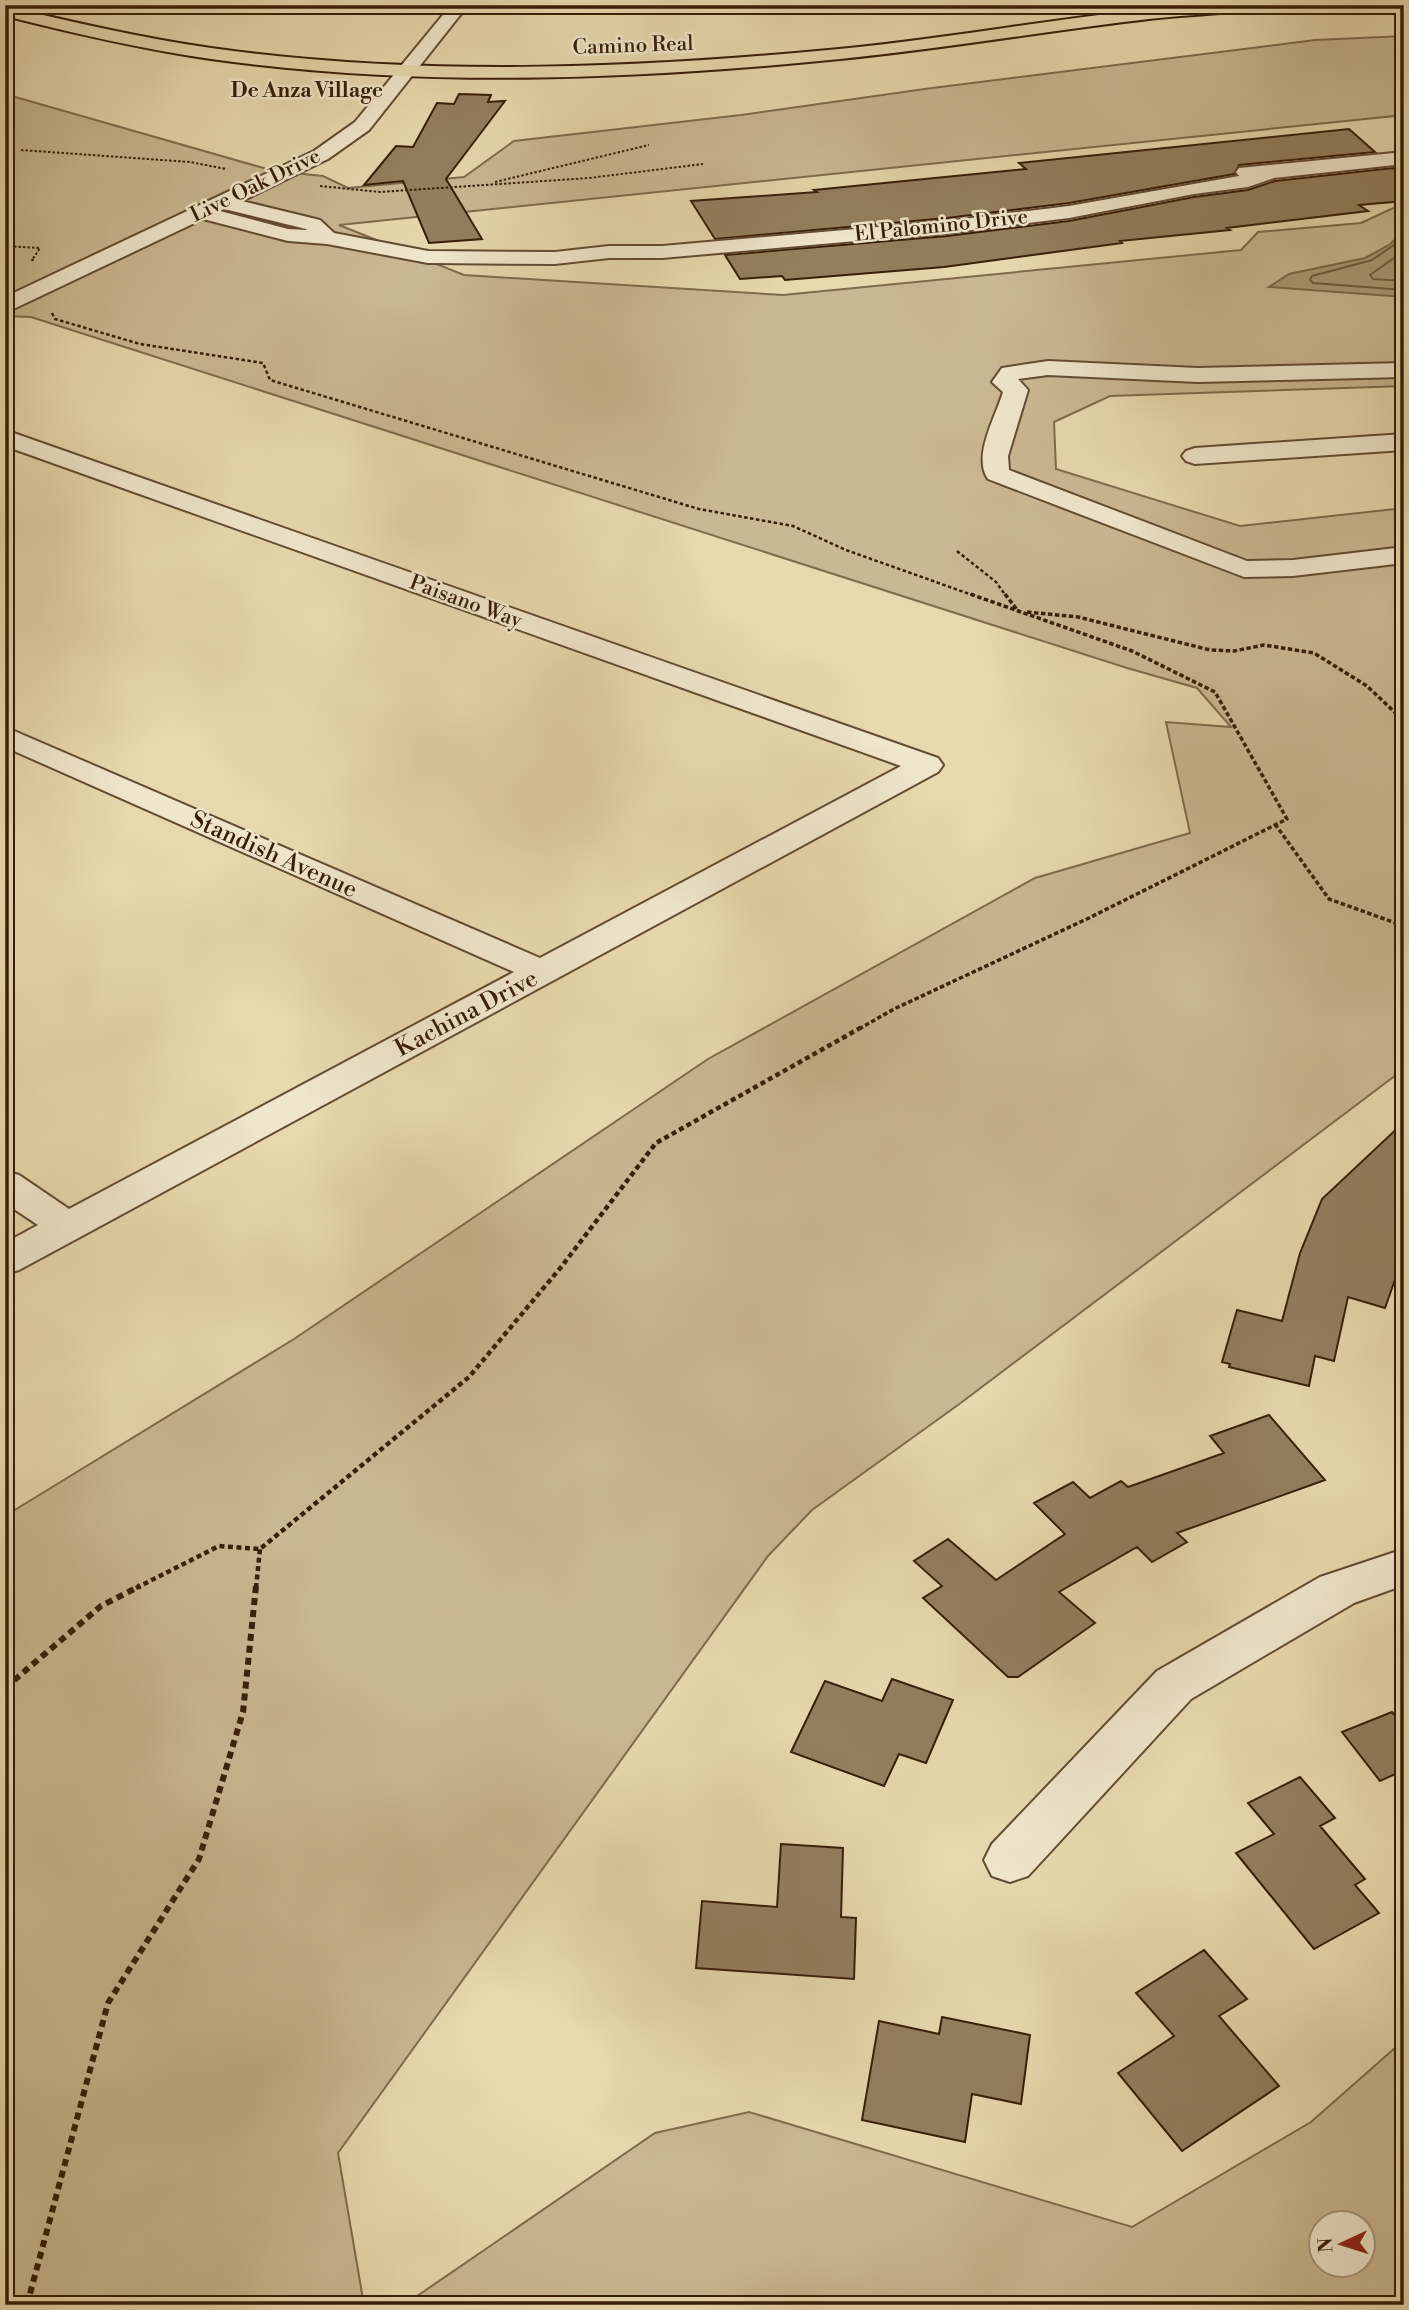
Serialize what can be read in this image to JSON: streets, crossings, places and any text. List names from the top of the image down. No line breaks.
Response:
{"streets":{"main road":["Camino Real"],"street":["Live Oak Drive","El Palomino Drive","Paisano Way","Standish Avenue","Kachina Drive"]},"crossings":[["Camino Real","Live Oak Drive"],["Live Oak Drive","El Palomino Drive"],["Paisano Way","Kachina Drive"],["Standish Avenue","Kachina Drive"]],"districts":["De Anza Village"],"north":"left"}
